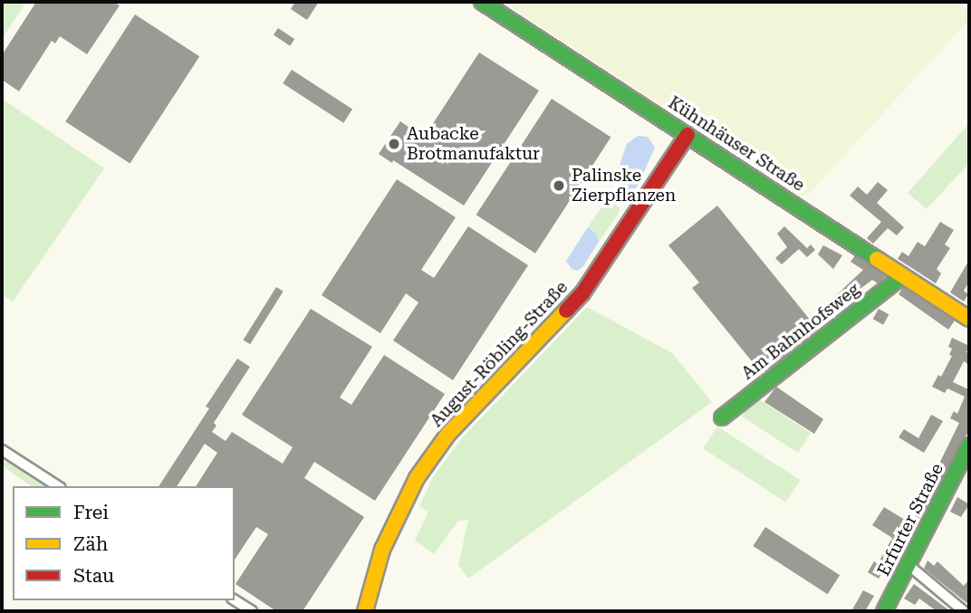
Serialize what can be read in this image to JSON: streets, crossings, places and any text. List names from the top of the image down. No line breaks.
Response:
{"streets":{"street":["Kühnhäuser Straße","Am Bahnhofsweg","August-Röbling-Straße","Erfurter Straße"]},"crossings":[["Kühnhäuser Straße","Am Bahnhofsweg"],["Kühnhäuser Straße","August-Röbling-Straße"]],"places":["Aubacke Brotmanufaktur","Palinske Zierpflanzen"],"legend":["Frei","Zäh","Stau"]}
